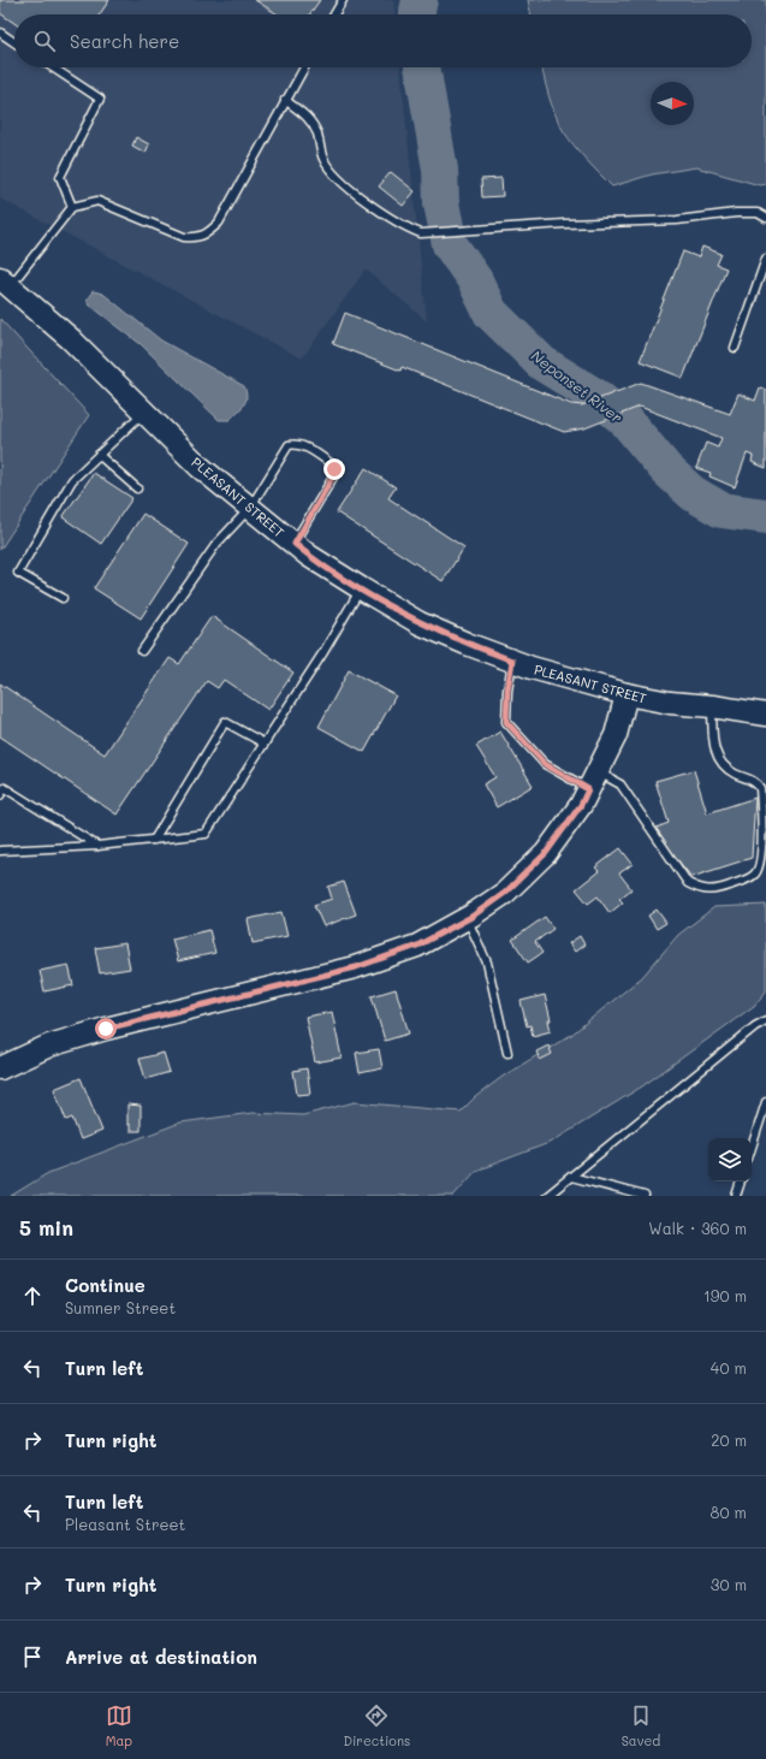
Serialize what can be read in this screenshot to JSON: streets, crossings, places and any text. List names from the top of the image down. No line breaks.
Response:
{"streets":{"street":["PLEASANT STREET"]},"water":["Neponset River"],"north":"right","page":{"search":"Search here","heading":["5 min","Walk · 360 m"],"list":[["Continue","Sumner Street","190 m"],["Turn left","40 m"],["Turn right","20 m"],["Turn left","Pleasant Street","80 m"],["Turn right","30 m"],"Arrive at destination"],"nav":["Map","Directions","Saved"]}}
